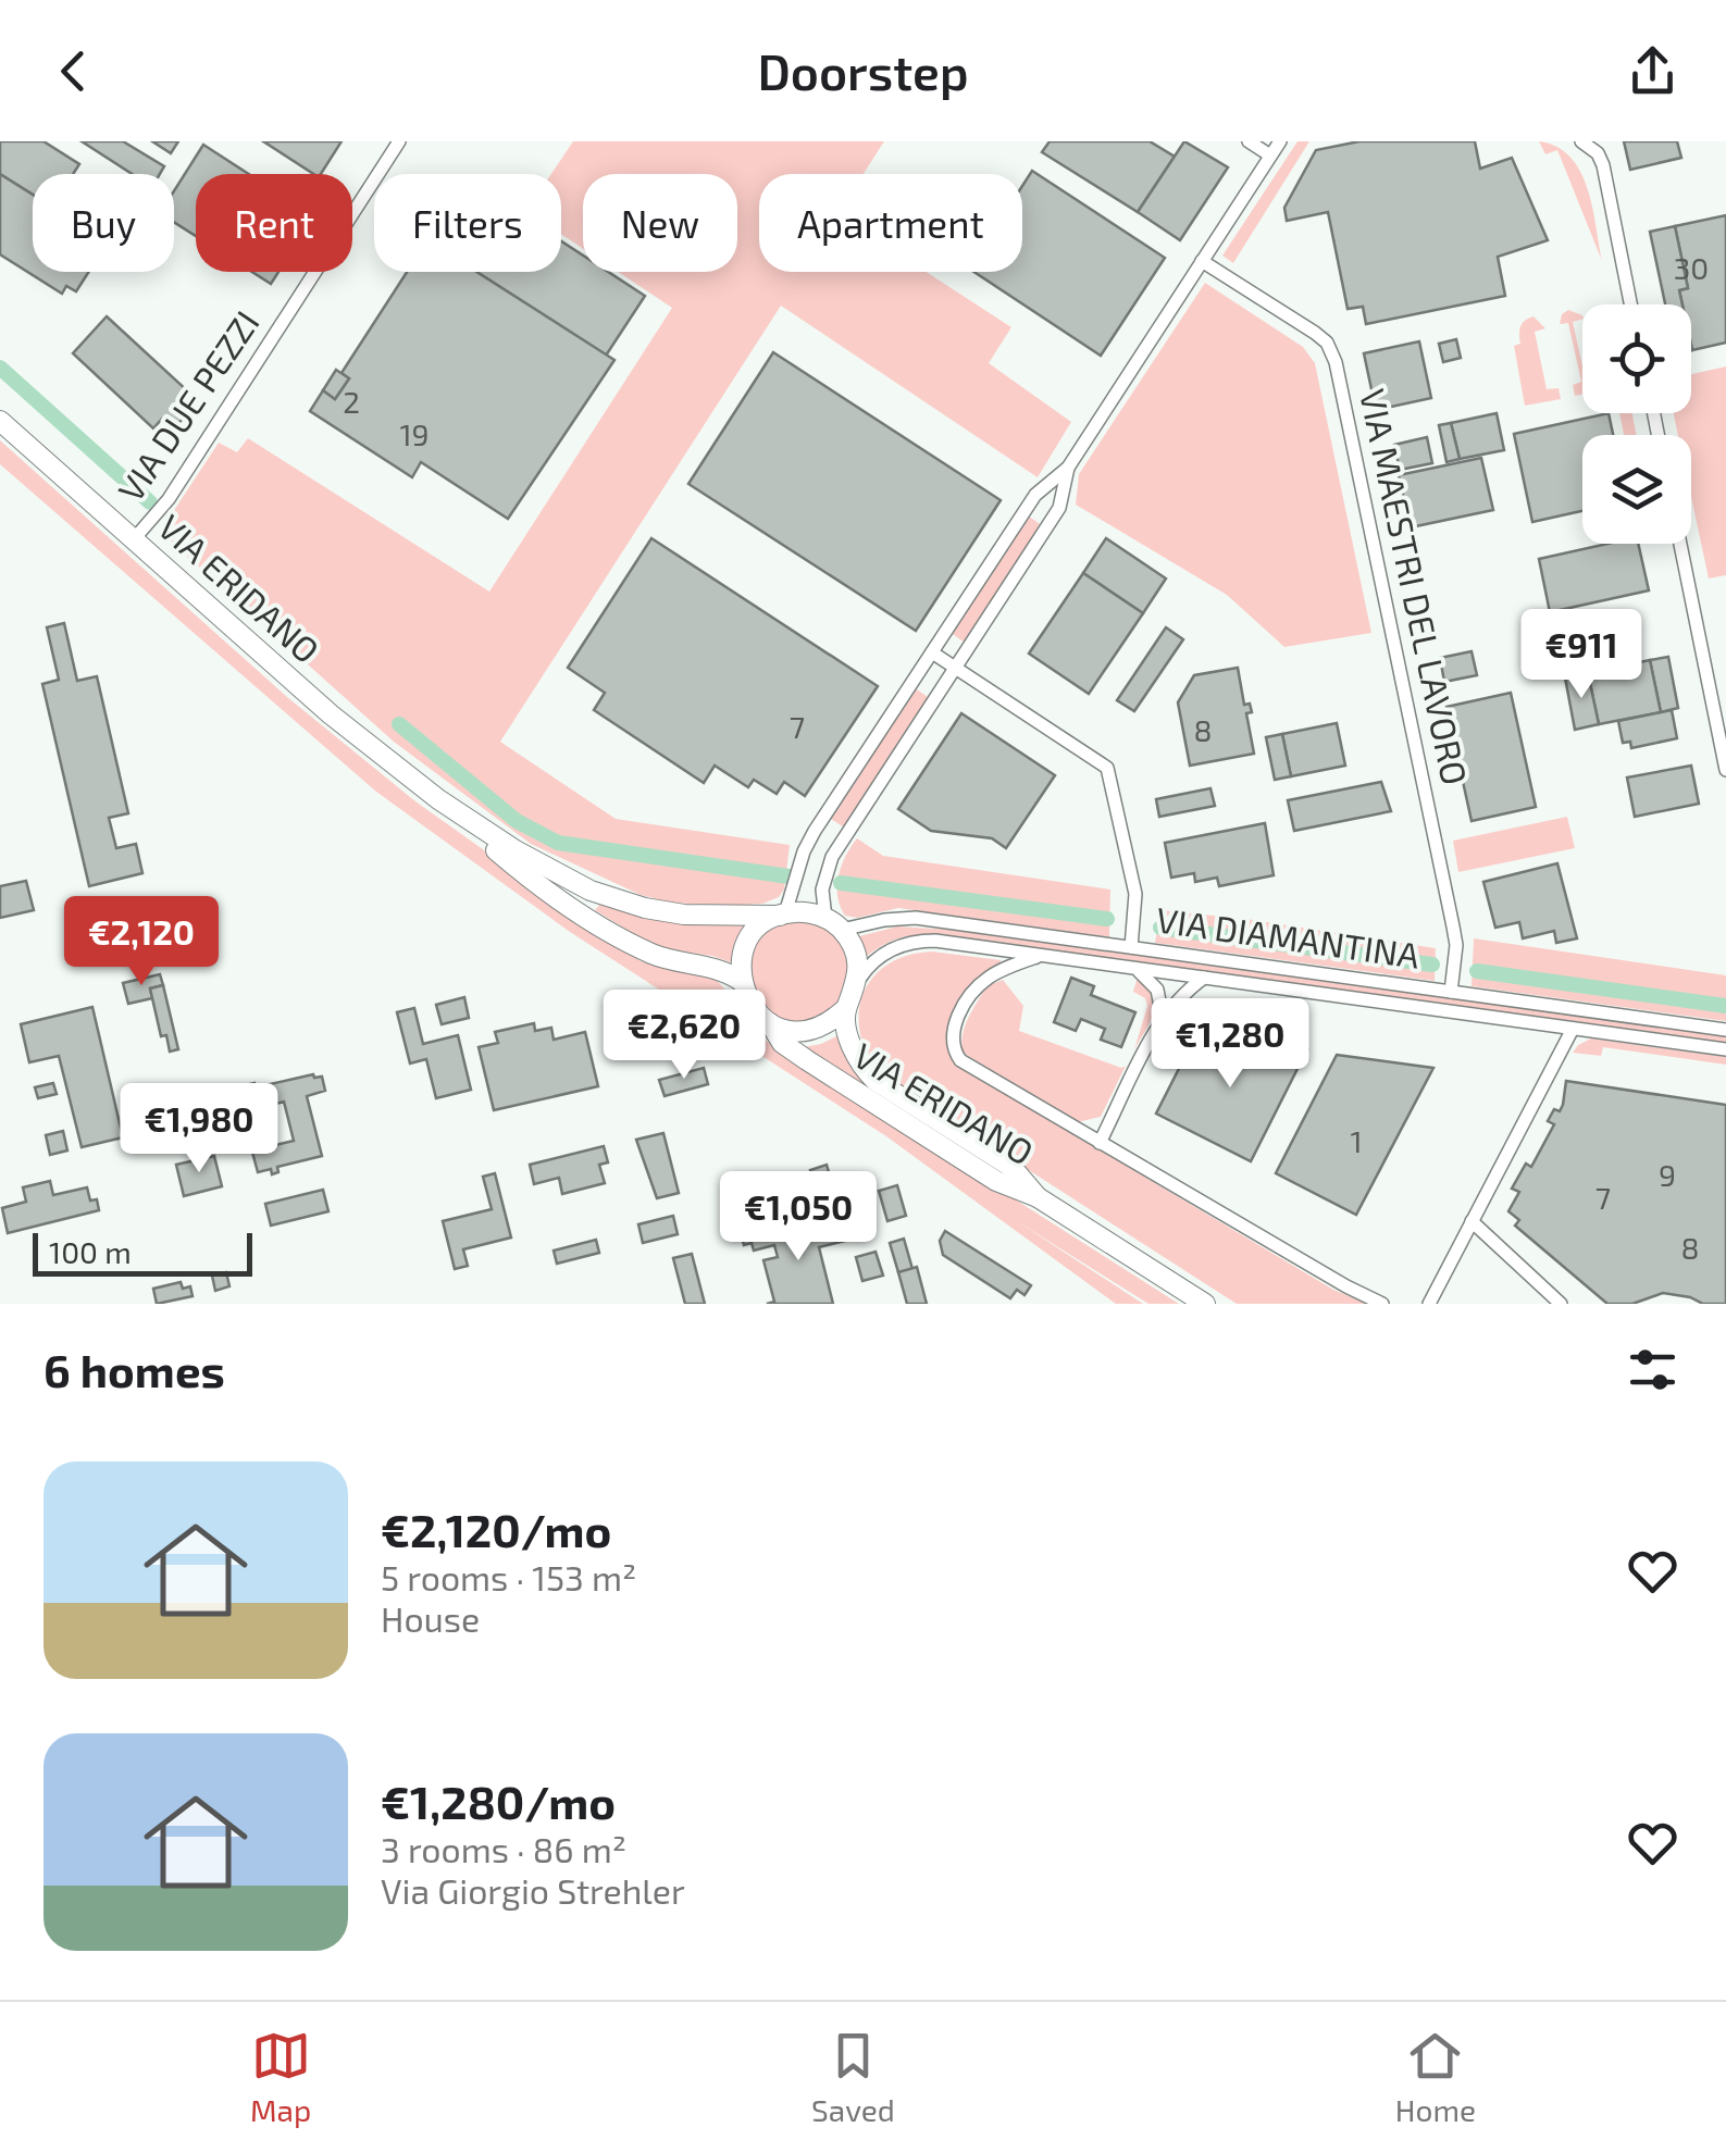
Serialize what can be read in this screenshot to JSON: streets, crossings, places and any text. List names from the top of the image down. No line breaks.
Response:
{"streets":{"main road":["VIA ERIDANO"],"street":["VIA DUE PEZZI","VIA MAESTRI DEL LAVORO","VIA DIAMANTINA"]},"crossings":[["VIA DUE PEZZI","VIA ERIDANO"],["VIA MAESTRI DEL LAVORO","VIA DIAMANTINA"],["VIA ERIDANO","VIA DIAMANTINA"]],"house_numbers":["30","2","19","7","8","1","9","7","8"],"scale_bar":"100 m","page":{"header":"Doorstep","chip":["Buy","Rent","Filters","New","Apartment"],"price":["€911","€2,120","€2,620","€1,280","€1,980","€1,050"],"scale":"100 m","heading":"6 homes","list":[{"name":"€2,120/mo","note":"5 rooms · 153 m² · House"},{"name":"€1,280/mo","note":"3 rooms · 86 m² · Via Giorgio Strehler"}],"tabs":["Map","Saved","Home"]}}
